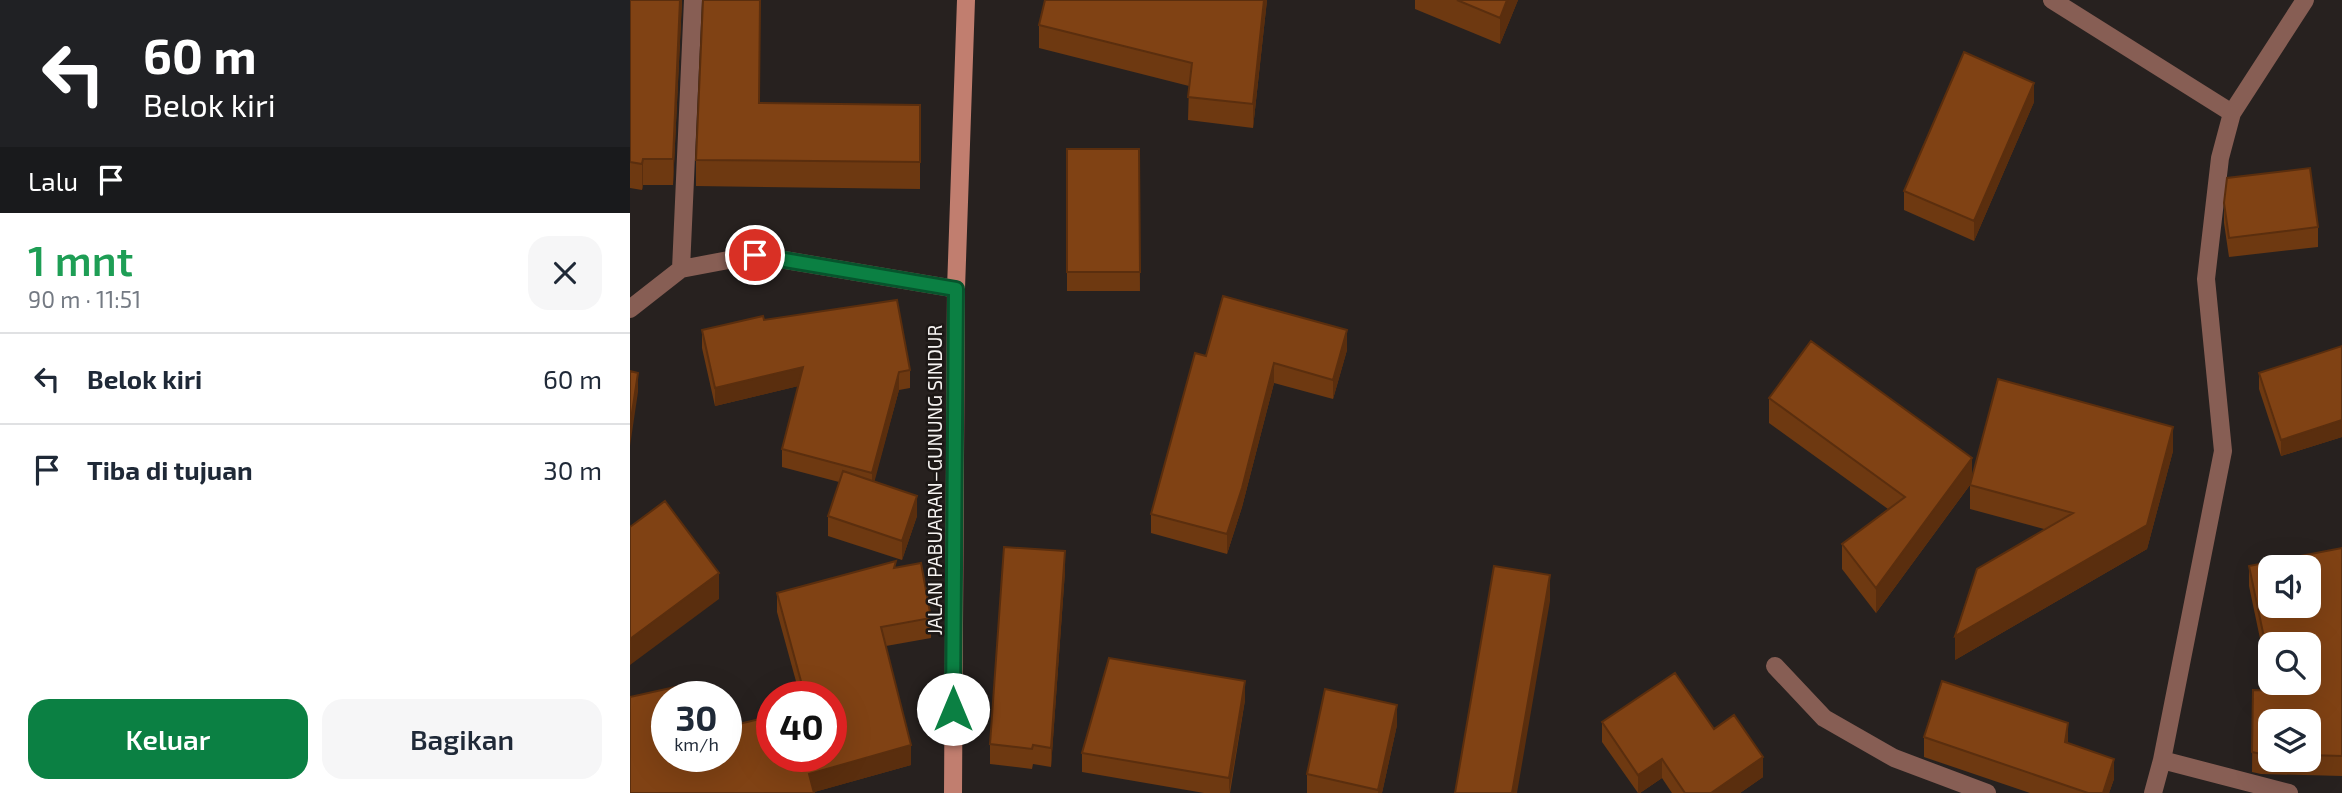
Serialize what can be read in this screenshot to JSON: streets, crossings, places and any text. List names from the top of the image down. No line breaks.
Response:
{"streets":{"street":["JALAN PABUARAN–GUNUNG SINDUR"]},"page":{"turn":["60 m","Belok kiri"],"then":"Lalu","heading":["1 mnt","90 m · 11:51"],"list":[{"name":"Belok kiri","value":"60 m"},{"name":"Tiba di tujuan","value":"30 m"}],"speed":"30 km/h","limit":"40","buttons":["Keluar","Bagikan"]}}
